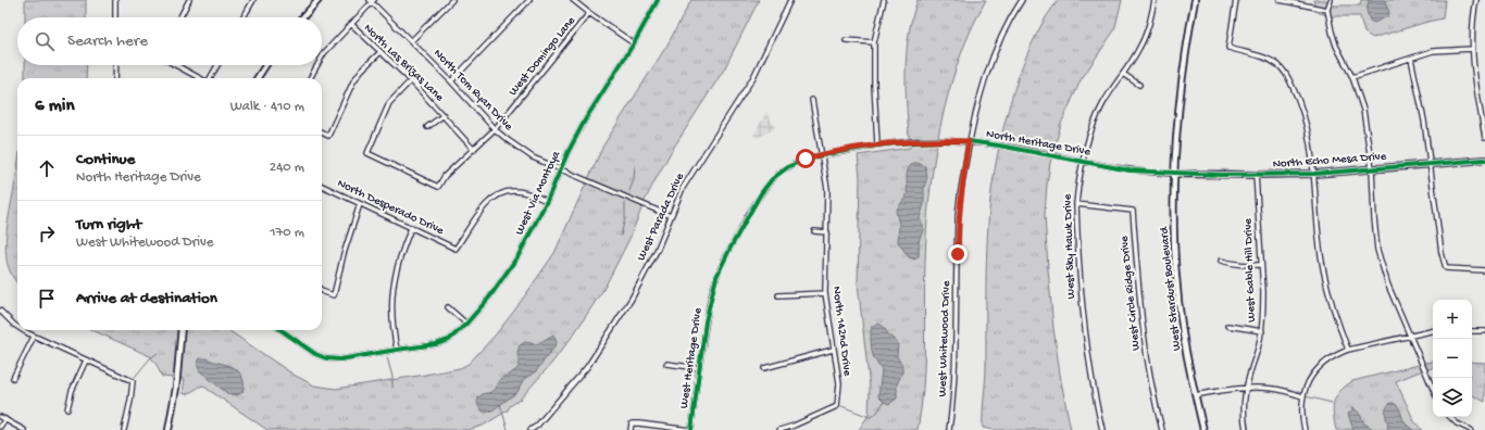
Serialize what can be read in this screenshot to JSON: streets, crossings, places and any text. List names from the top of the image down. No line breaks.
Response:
{"streets":{"street":["West Domingo Lane","North Las Brizas Lane","North Tom Ryan Drive","North Heritage Drive","North Echo Mesa Drive","West Via Montoya","North Desperado Drive","West Parada Drive","West Sky Hawk Drive","West Gable Hill Drive","West Stardust Boulevard","West Circle Ridge Drive","North 142nd Drive","West Whitewood Drive","West Heritage Drive"]},"crossings":[["West Domingo Lane","North Las Brizas Lane"],["West Domingo Lane","North Tom Ryan Drive"],["North Tom Ryan Drive","West Via Montoya"],["North Tom Ryan Drive","West Parada Drive"],["North Heritage Drive","North Echo Mesa Drive"],["North Heritage Drive","West Sky Hawk Drive"],["North Heritage Drive","West Stardust Boulevard"],["North Heritage Drive","North 142nd Drive"],["North Heritage Drive","West Whitewood Drive"],["North Heritage Drive","West Heritage Drive"],["North Echo Mesa Drive","West Gable Hill Drive"],["North Echo Mesa Drive","West Stardust Boulevard"],["West Sky Hawk Drive","West Circle Ridge Drive"],["North 142nd Drive","West Heritage Drive"]],"page":{"search":"Search here","heading":["6 min","Walk · 410 m"],"list":[["Continue","North Heritage Drive","240 m"],["Turn right","West Whitewood Drive","170 m"],"Arrive at destination"],"map_buttons":["+","−"]}}
